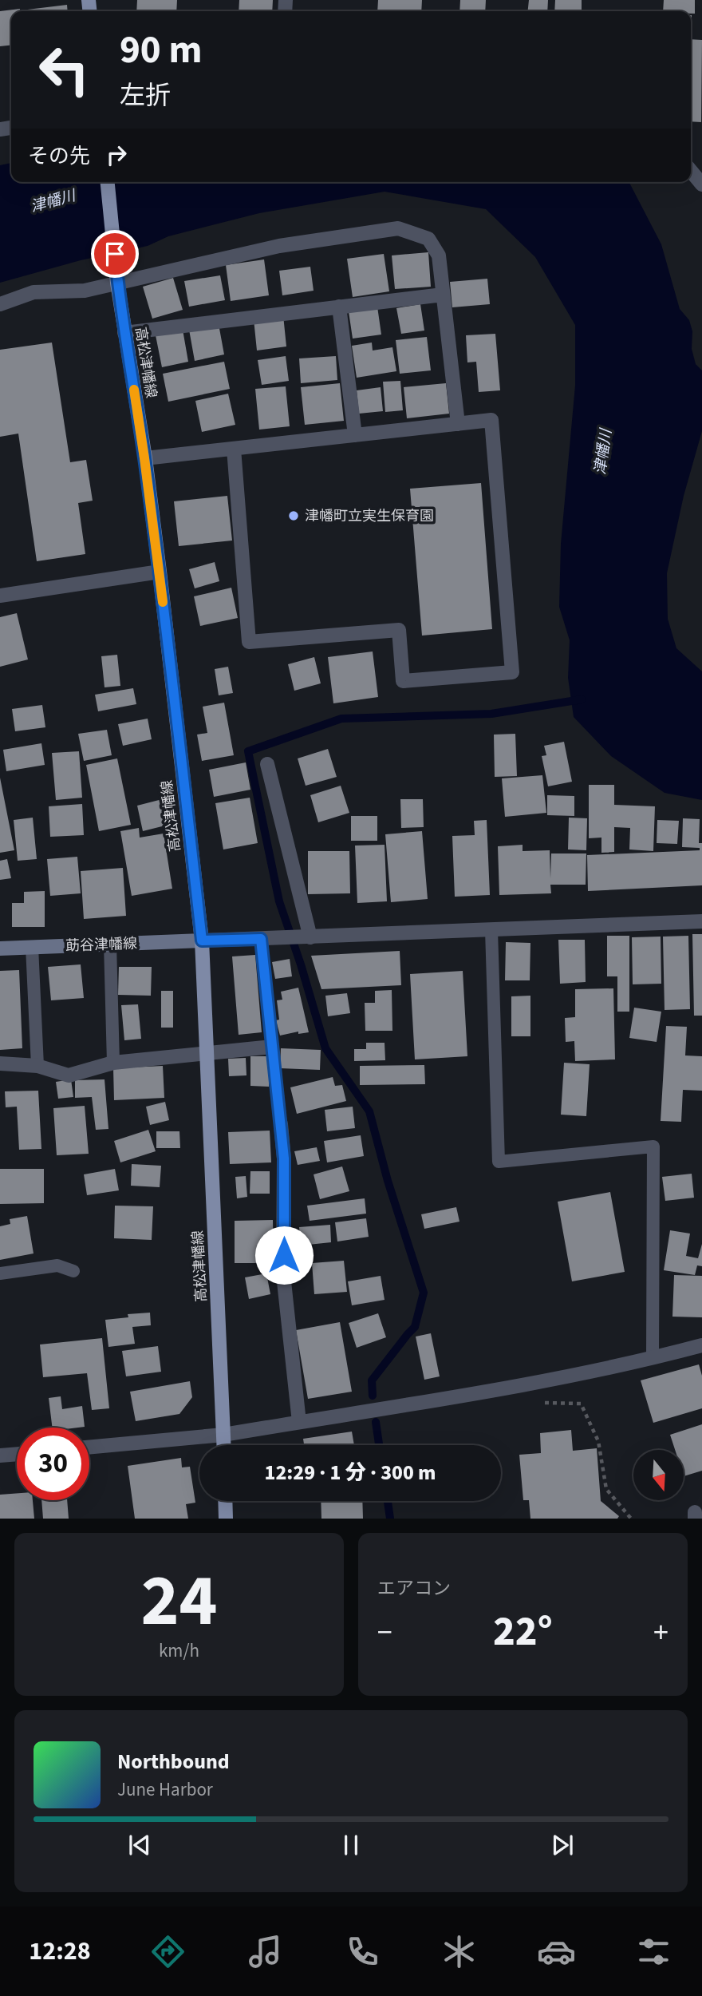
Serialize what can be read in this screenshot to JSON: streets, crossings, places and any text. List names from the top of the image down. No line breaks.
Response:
{"streets":{"main road":["高松津幡線","莇谷津幡線"]},"crossings":[["高松津幡線","莇谷津幡線"]],"water":["津幡川"],"places":["津幡町立実生保育園"],"north":"bottom","page":{"turn":["90 m","左折"],"then":"その先","limit":"30","trip":"12:29 · 1 分 · 300 m","tile":[["24","km/h"],"エアコン"],"heat":["−","22°","+"],"song":["Northbound","June Harbor"],"tabs":"12:28"}}
